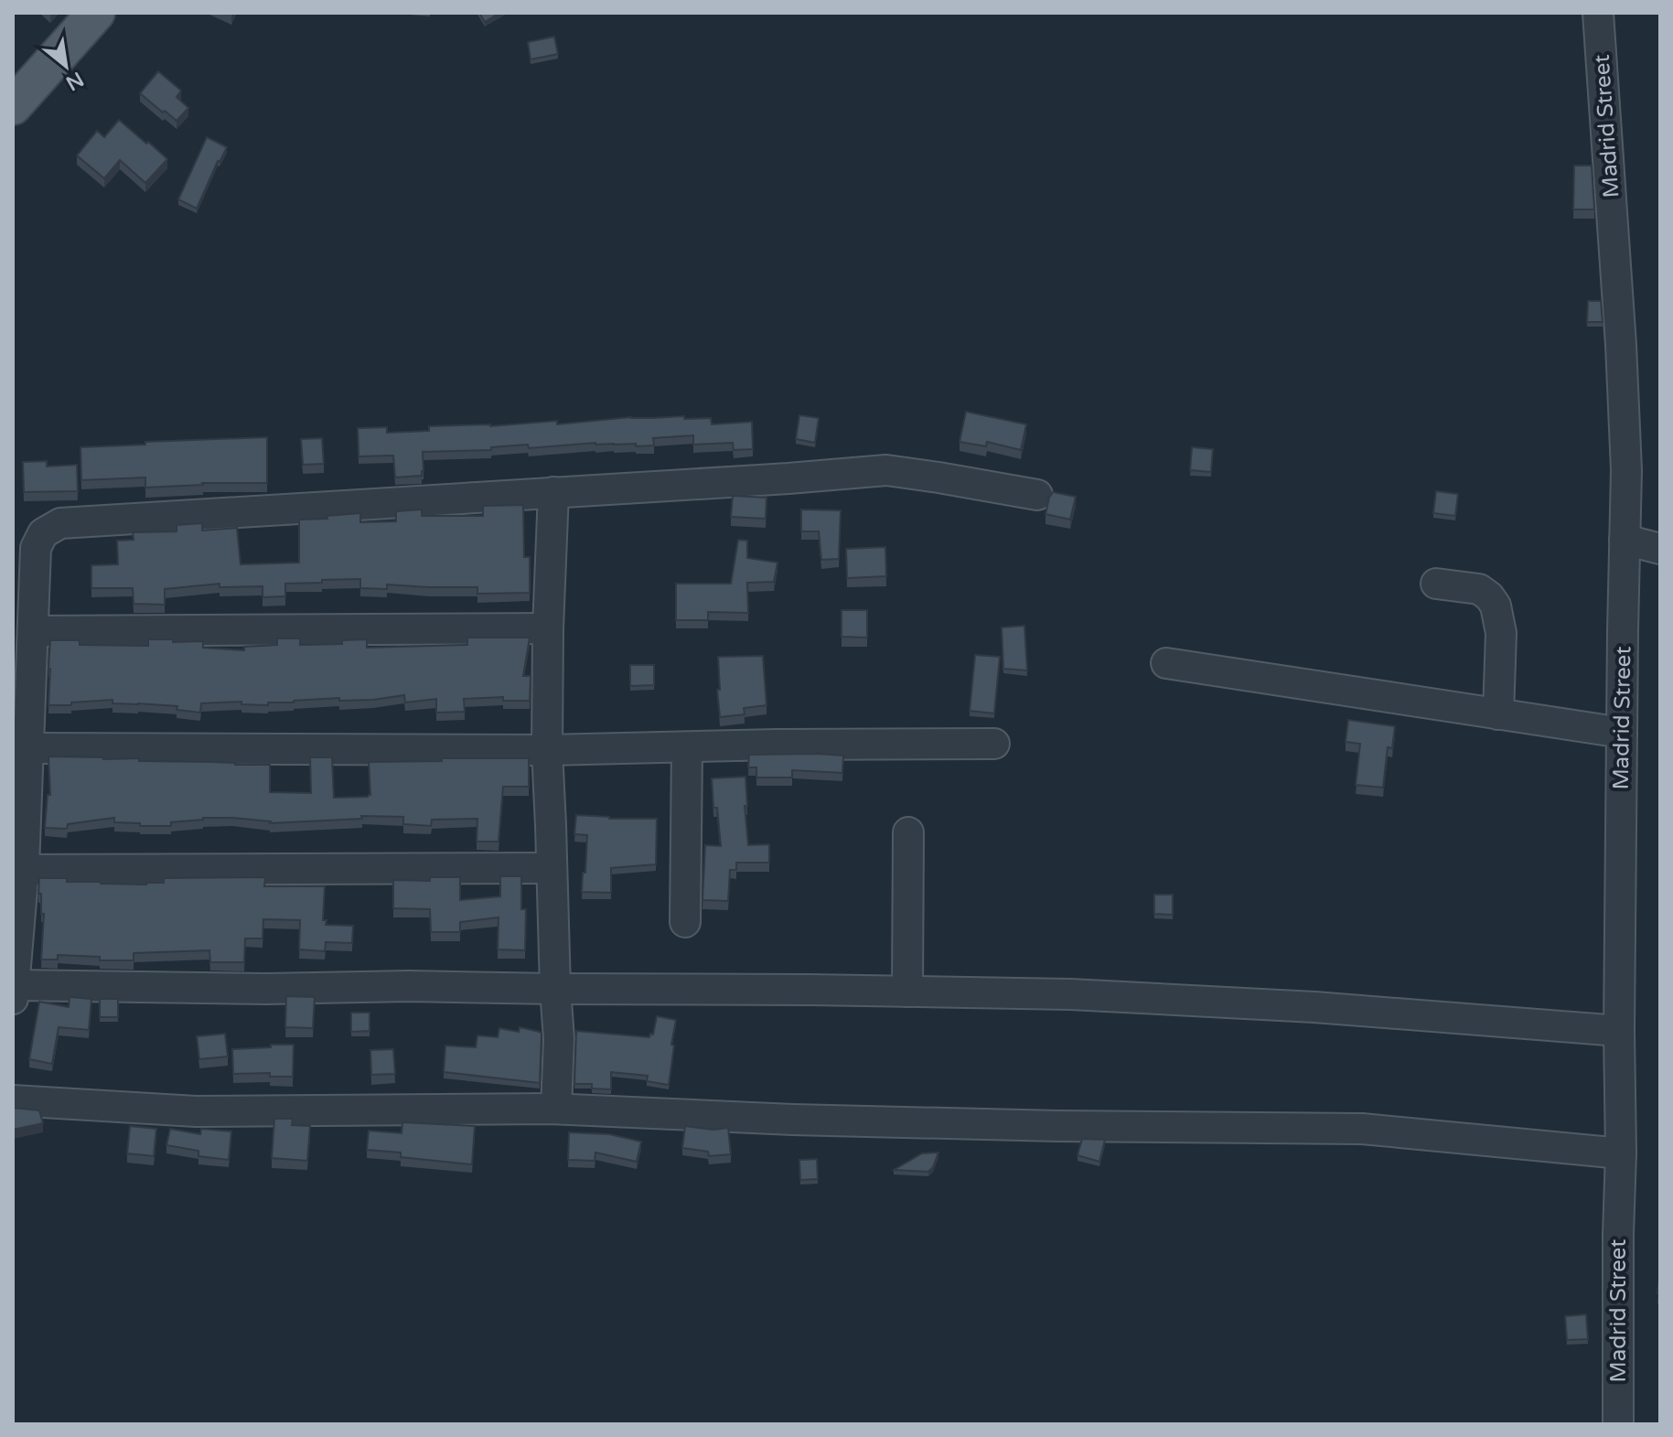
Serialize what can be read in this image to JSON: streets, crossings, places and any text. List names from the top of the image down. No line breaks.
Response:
{"streets":{"street":["Madrid Street"]},"north":"bottom right"}
